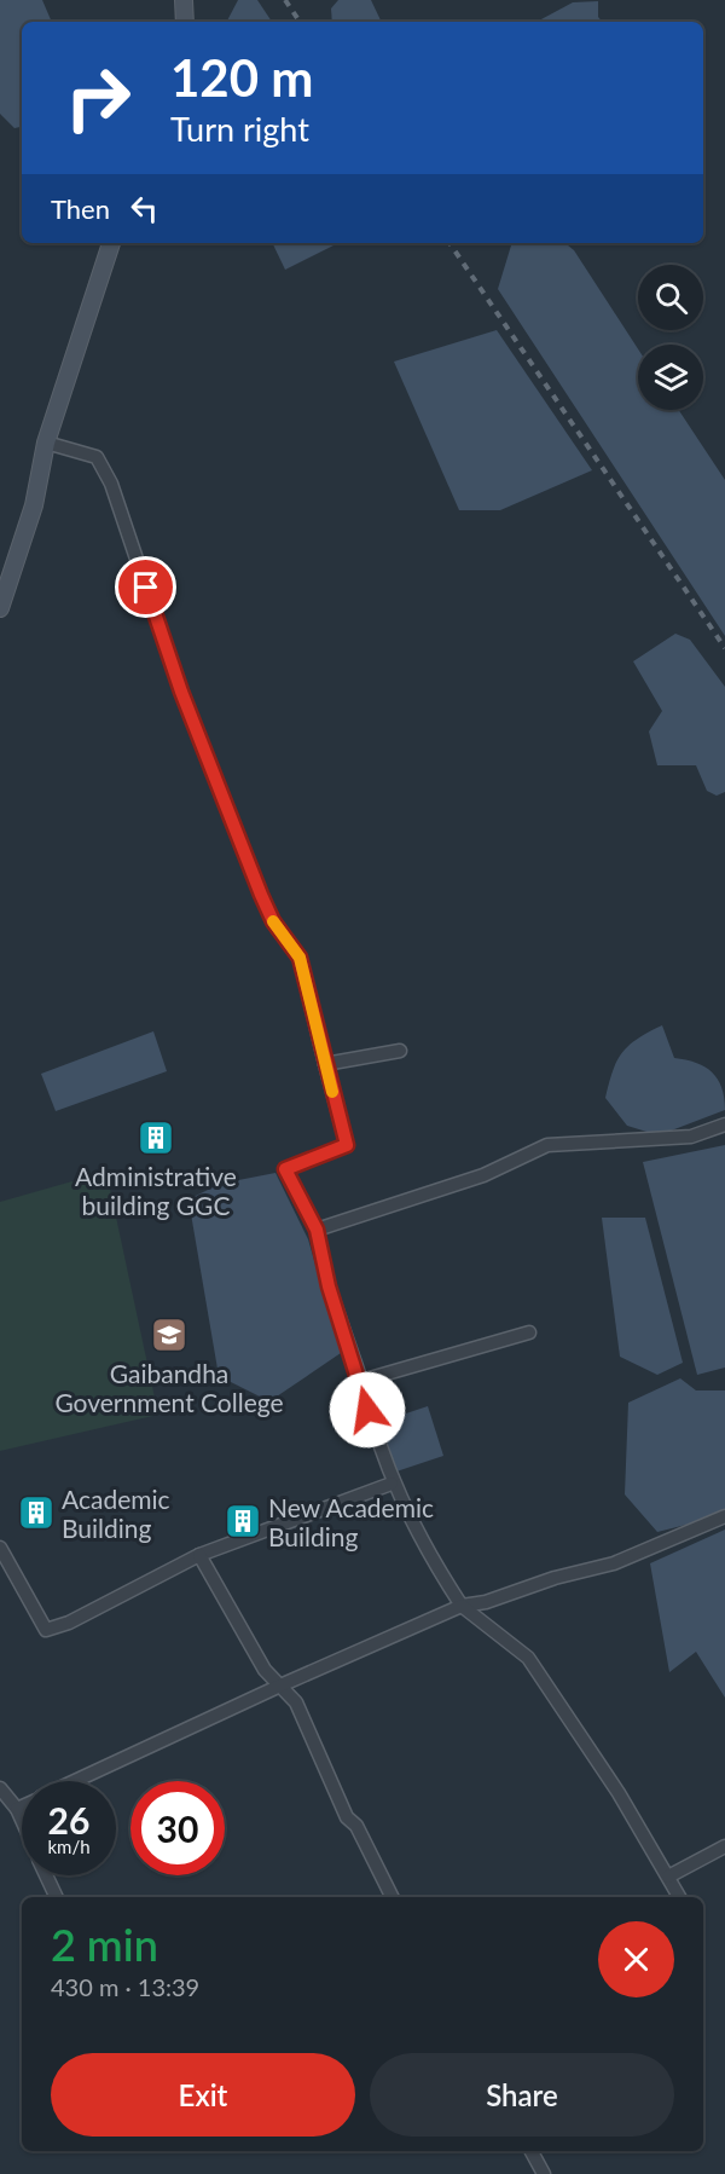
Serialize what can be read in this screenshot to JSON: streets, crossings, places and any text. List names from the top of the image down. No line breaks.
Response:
{"places":{"building":["Administrative building GGC","Academic Building","New Academic Building"],"school or university":["Gaibandha Government College"]},"page":{"turn":["120 m","Turn right"],"then":"Then","speed":"26 km/h","limit":"30","heading":["2 min","430 m · 13:39"],"buttons":["Exit","Share"]}}
